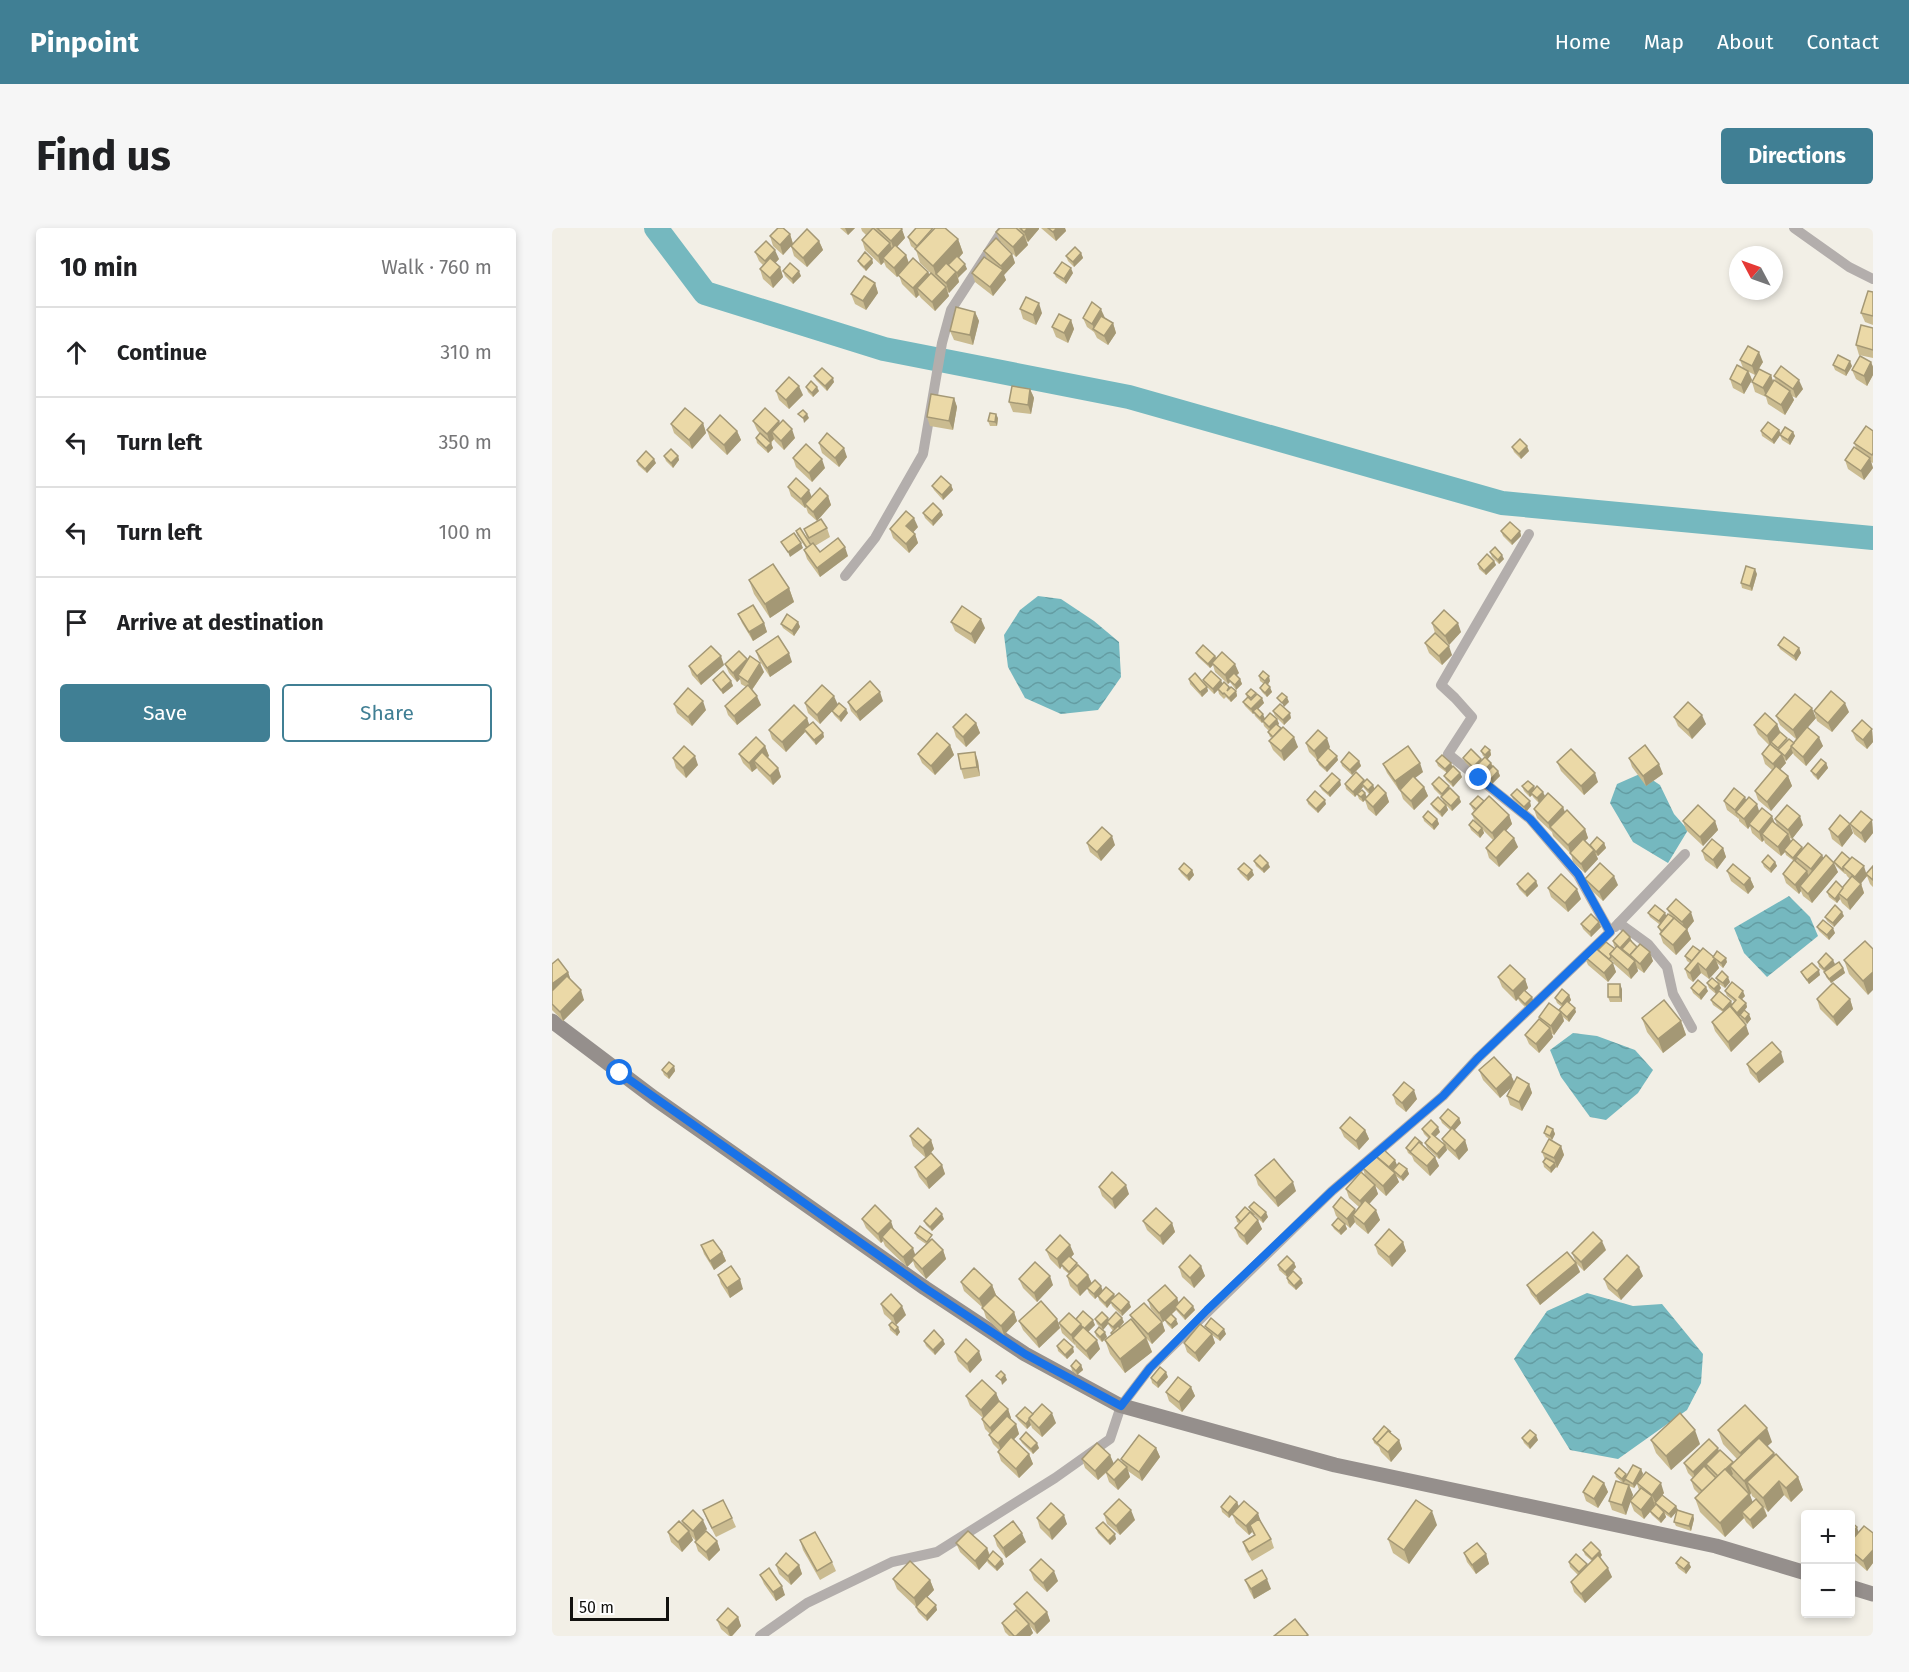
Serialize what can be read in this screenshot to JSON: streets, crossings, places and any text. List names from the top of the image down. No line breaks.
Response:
{"scale_bar":"50 m","north":"top left","page":{"header":"Pinpoint","nav":["Home","Map","About","Contact"],"buttons":["Directions",["Save","Share"]],"title":"Find us","heading":["10 min","Walk · 760 m"],"list":[["Continue","310 m"],["Turn left","350 m"],["Turn left","100 m"],"Arrive at destination"],"map_buttons":["+","−"],"scale":"50 m"}}
